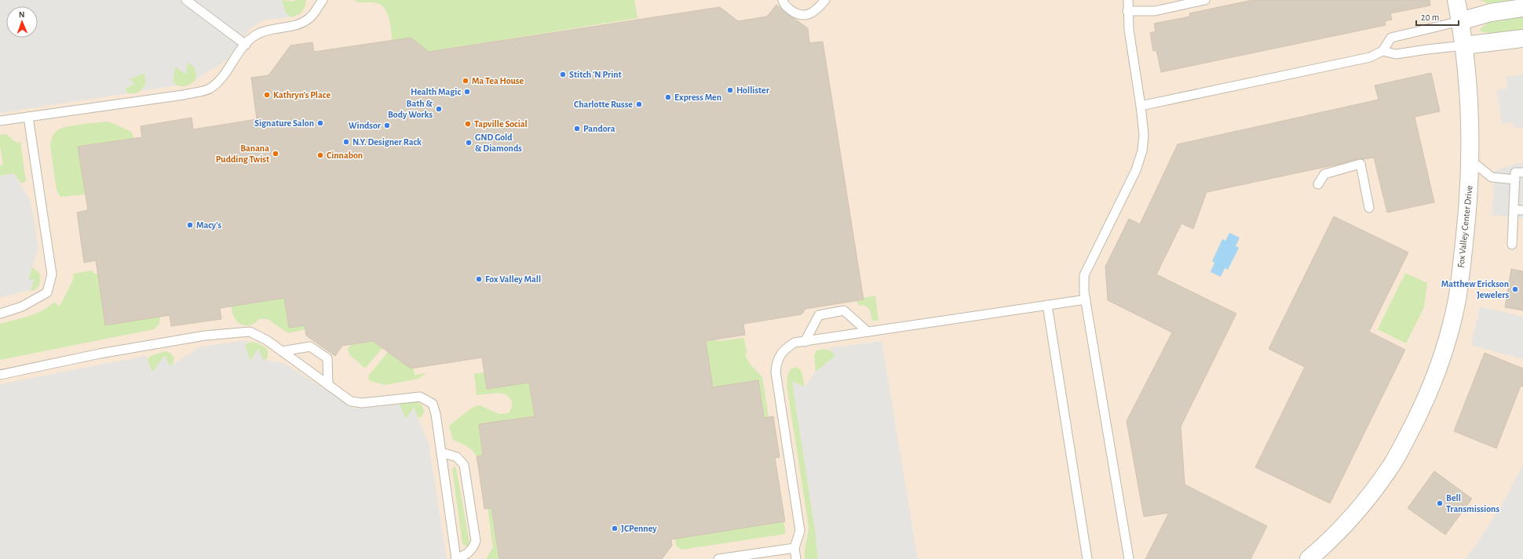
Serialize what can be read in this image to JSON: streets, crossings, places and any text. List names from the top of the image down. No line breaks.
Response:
{"streets":{"street":["Fox Valley Center Drive"]},"places":["Stitch 'N Print","Ma Tea House","Hollister","Health Magic","Kathryn's Place","Express Men","Charlotte Russe","Bath & Body Works","Signature Salon","Tapville Social","Windsor","Pandora","N.Y. Designer Rack","GND Gold & Diamonds","Banana Pudding Twist","Cinnabon","Macy's","Fox Valley Mall","Matthew Erickson Jewelers","Bell Transmissions","JCPenney"],"scale_bar":"20 m","north":"top"}
